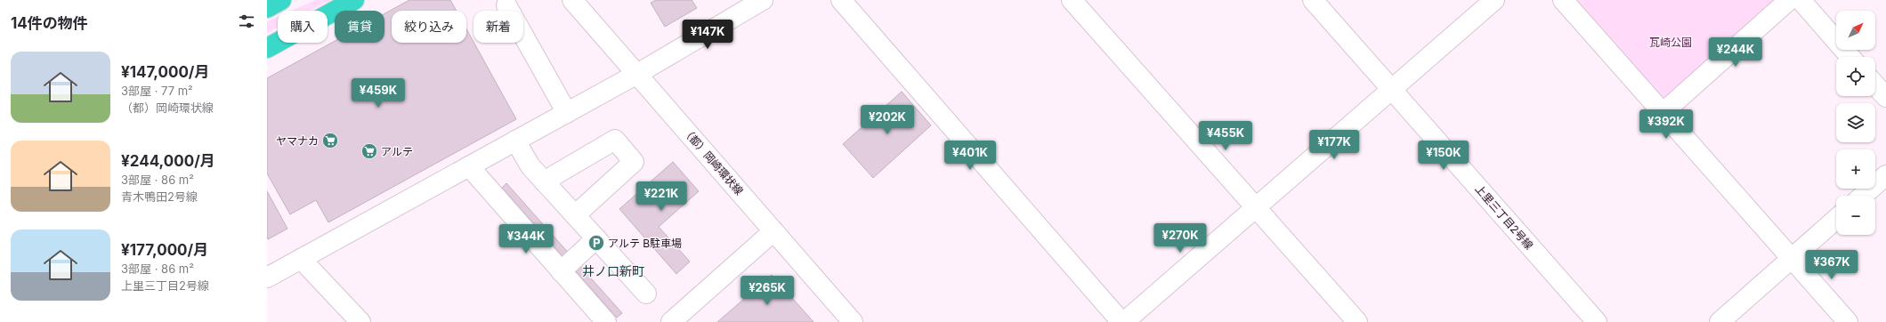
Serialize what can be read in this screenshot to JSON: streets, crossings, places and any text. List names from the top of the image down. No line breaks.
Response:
{"streets":{"street":["（都）岡崎環状線","上里三丁目2号線"]},"districts":["井ノ口新町"],"parks":["瓦崎公園"],"places":{"supermarket":["ヤマナカ","アルテ"],"parking":["アルテ B駐車場"]},"north":"top right","page":{"heading":"14件の物件","map_buttons":["+","−"],"chip":["購入","賃貸","絞り込み","新着"],"price":["¥147K","¥244K","¥459K","¥202K","¥392K","¥455K","¥177K","¥401K","¥150K","¥221K","¥270K","¥344K","¥367K","¥265K"],"list":[{"name":"¥147,000/月","note":"3部屋 · 77 m² · （都）岡崎環状線"},{"name":"¥244,000/月","note":"3部屋 · 86 m² · 青木鴨田2号線"},{"name":"¥177,000/月","note":"3部屋 · 86 m² · 上里三丁目2号線"}]}}
